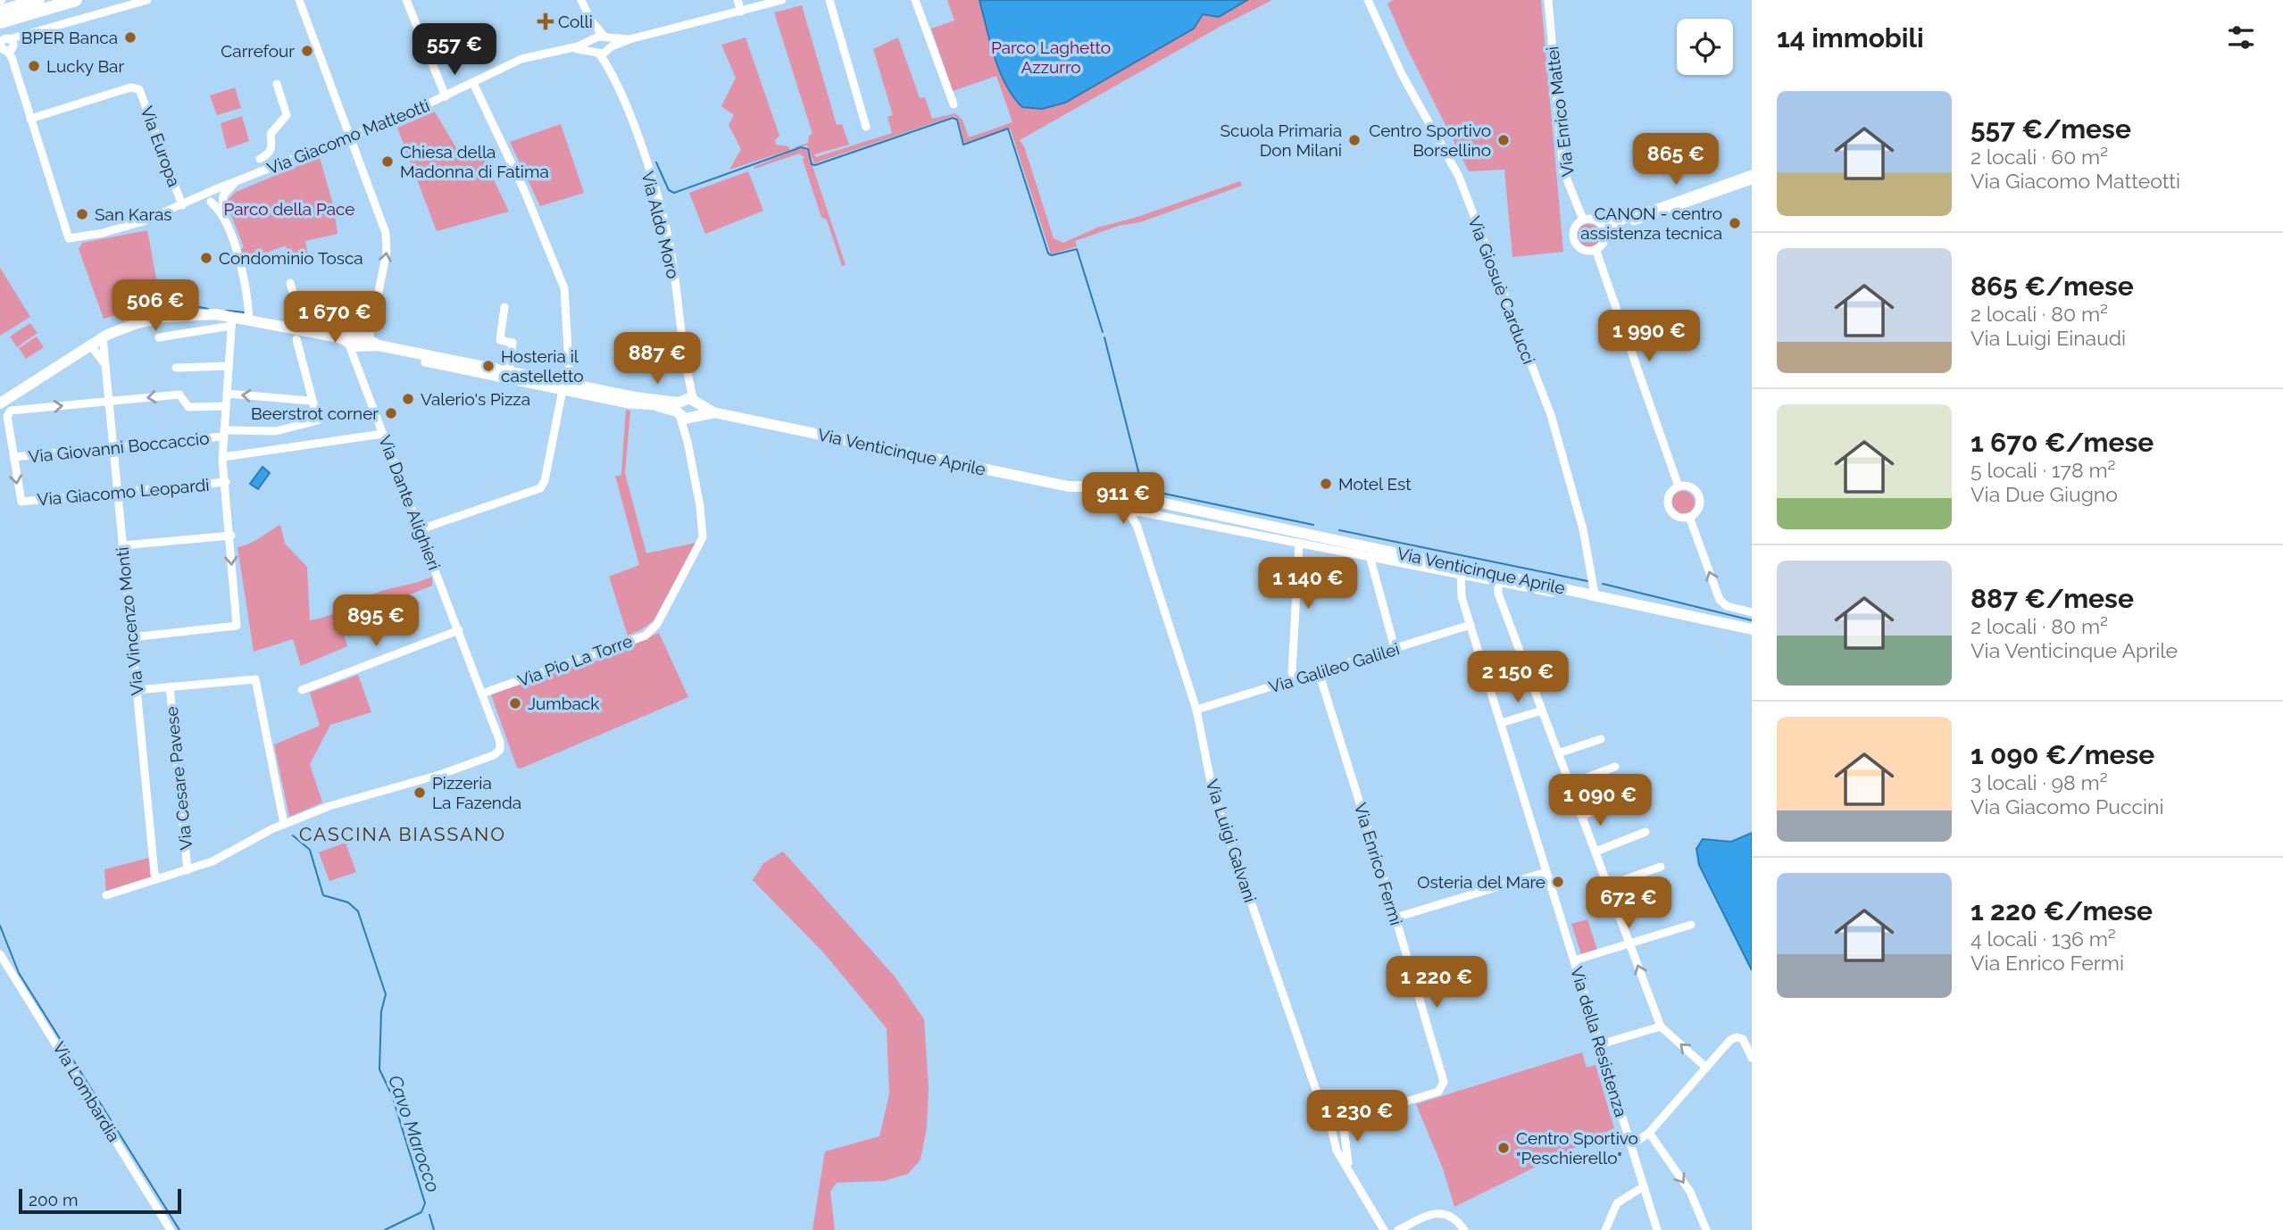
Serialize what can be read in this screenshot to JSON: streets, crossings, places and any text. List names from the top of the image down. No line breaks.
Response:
{"streets":{"main road":["Via Venticinque Aprile"],"street":["Via Enrico Mattei","Via Giacomo Matteotti","Via Europa","Via Aldo Moro","Via Giosuè Carducci","Via Giovanni Boccaccio","Via Giacomo Leopardi","Via Dante Alighieri","Via Vincenzo Monti","Via Pio La Torre","Via Galileo Galilei","Via Cesare Pavese","Via Luigi Galvani","Via Enrico Fermi","Via della Resistenza","Via Lombardia"]},"crossings":[["Via Giacomo Matteotti","Via Aldo Moro"],["Via Aldo Moro","Via Venticinque Aprile"],["Via Aldo Moro","Via Pio La Torre"],["Via Giosuè Carducci","Via Venticinque Aprile"],["Via Giovanni Boccaccio","Via Giacomo Leopardi"],["Via Giovanni Boccaccio","Via Vincenzo Monti"],["Via Venticinque Aprile","Via Dante Alighieri"],["Via Venticinque Aprile","Via Vincenzo Monti"],["Via Venticinque Aprile","Via Pio La Torre"],["Via Venticinque Aprile","Via Luigi Galvani"],["Via Venticinque Aprile","Via della Resistenza"],["Via Giacomo Leopardi","Via Vincenzo Monti"],["Via Dante Alighieri","Via Pio La Torre"],["Via Galileo Galilei","Via Luigi Galvani"],["Via Galileo Galilei","Via Enrico Fermi"],["Via Galileo Galilei","Via della Resistenza"],["Via Luigi Galvani","Via Enrico Fermi"]],"districts":["CASCINA BIASSANO"],"water":["Cavo Marocco"],"parks":["Parco Laghetto Azzurro","Parco della Pace"],"places":{"health":["Colli"],"other":["BPER Banca","Carrefour","Lucky Bar","Scuola Primaria Don Milani","Centro Sportivo Borsellino","Chiesa della Madonna di Fatima","San Karas","CANON - centro assistenza tecnica","Condominio Tosca","Hosteria il castelletto","Valerio's Pizza","Beerstrot corner","Motel Est","Jumback","Pizzeria La Fazenda","Osteria del Mare","Centro Sportivo \"Peschierello\""]},"scale_bar":"200 m","page":{"heading":"14 immobili","price":["557 €","865 €","506 €","1 670 €","1 990 €","887 €","911 €","1 140 €","895 €","2 150 €","1 090 €","672 €","1 220 €","1 230 €"],"list":[{"name":"557 €/mese","note":"2 locali · 60 m² · Via Giacomo Matteotti"},{"name":"865 €/mese","note":"2 locali · 80 m² · Via Luigi Einaudi"},{"name":"1 670 €/mese","note":"5 locali · 178 m² · Via Due Giugno"},{"name":"887 €/mese","note":"2 locali · 80 m² · Via Venticinque Aprile"},{"name":"1 090 €/mese","note":"3 locali · 98 m² · Via Giacomo Puccini"},{"name":"1 220 €/mese","note":"4 locali · 136 m² · Via Enrico Fermi"}],"scale":"200 m"}}
